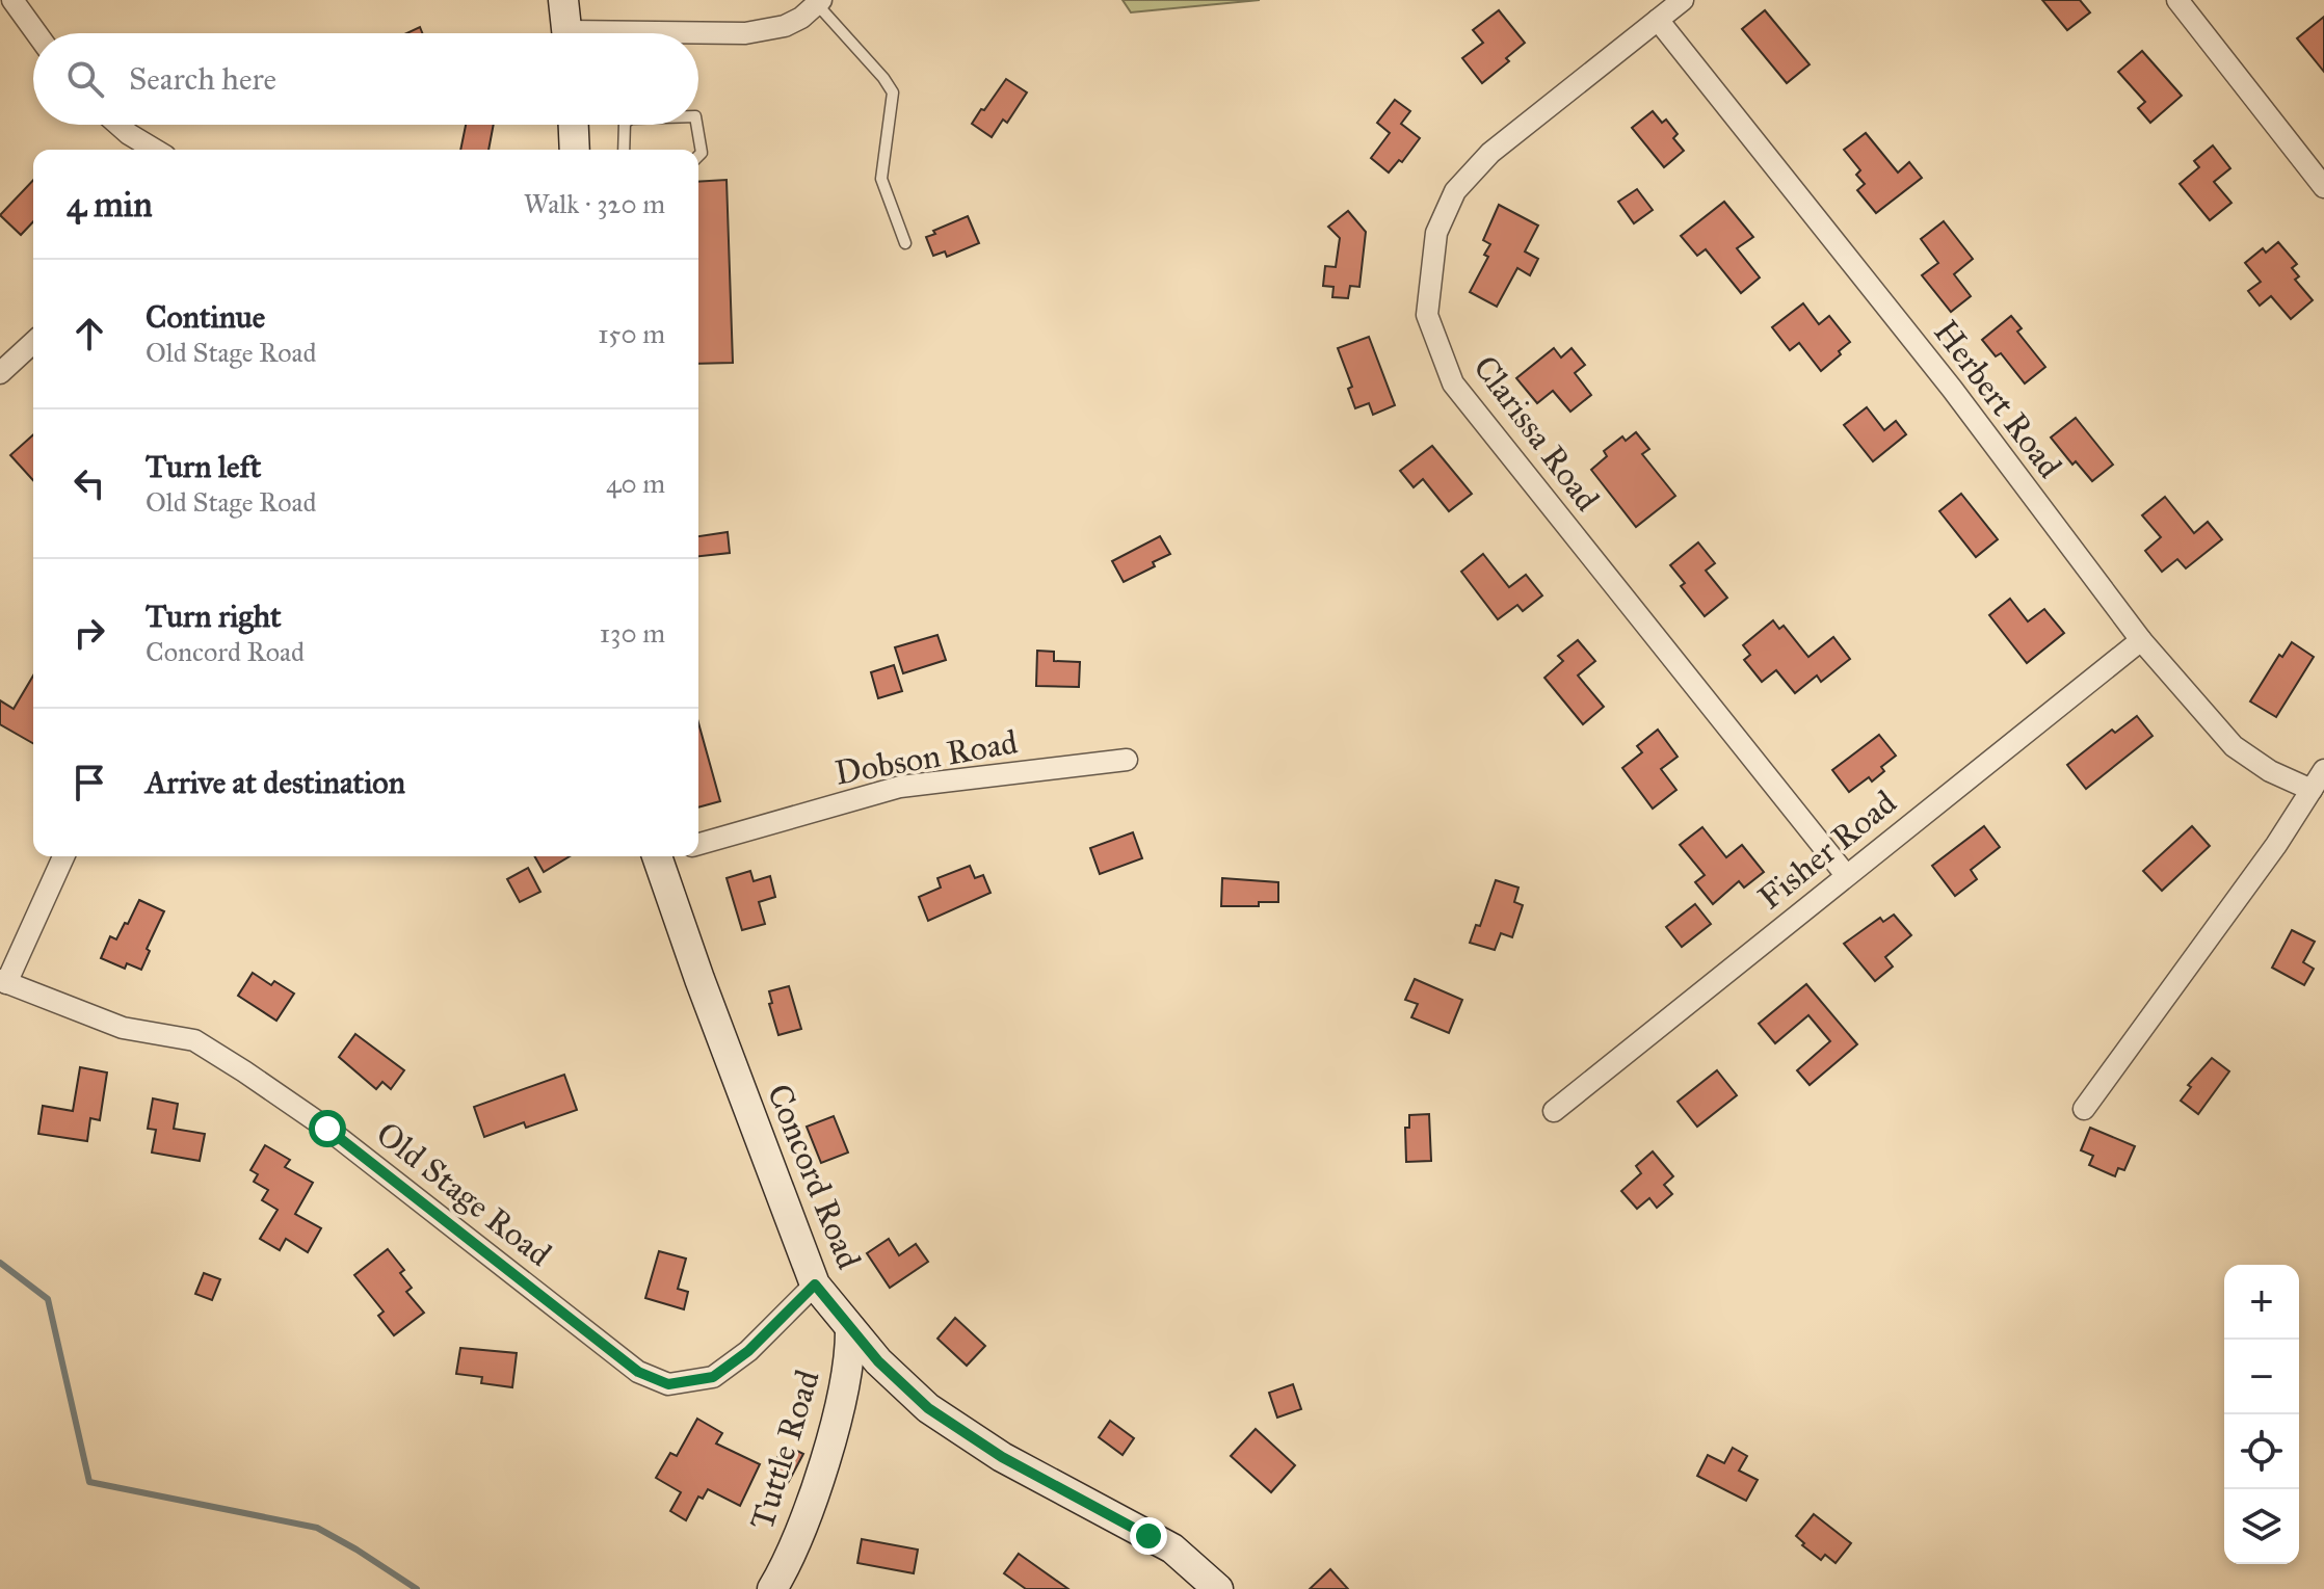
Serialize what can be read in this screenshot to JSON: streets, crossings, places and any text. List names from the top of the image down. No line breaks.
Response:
{"streets":{"main road":["Concord Road","Tuttle Road"],"street":["Herbert Road","Clarissa Road","Dobson Road","Fisher Road","Old Stage Road"]},"crossings":[["Herbert Road","Clarissa Road"],["Herbert Road","Fisher Road"],["Clarissa Road","Fisher Road"],["Concord Road","Old Stage Road"],["Concord Road","Tuttle Road"]],"page":{"search":"Search here","heading":["4 min","Walk · 320 m"],"list":[["Continue","Old Stage Road","150 m"],["Turn left","Old Stage Road","40 m"],["Turn right","Concord Road","130 m"],"Arrive at destination"],"map_buttons":["+","−"]}}
